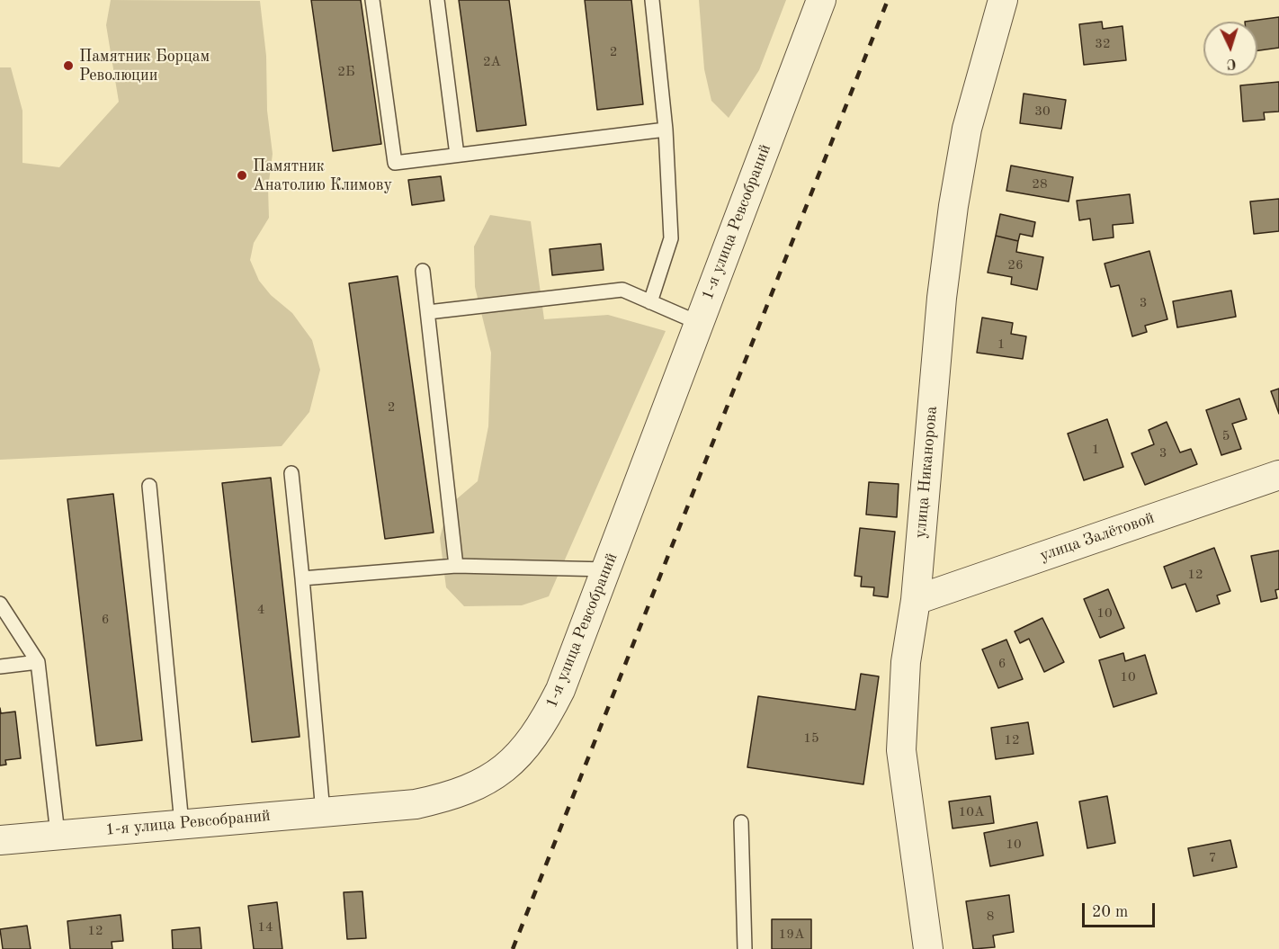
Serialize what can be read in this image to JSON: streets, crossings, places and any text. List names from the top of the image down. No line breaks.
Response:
{"streets":{"street":["1-я улица Ревсобраний","улица Никанорова","улица Залётовой"]},"crossings":[["улица Никанорова","улица Залётовой"]],"places":["Памятник Борцам Революции","Памятник Анатолию Климову"],"house_numbers":["32","2","2А","2Б","30","28","26","3","1","2","5","1","3","12","4","10","6","6","10","15","12","10А","10","7","8","14","12","19А"],"scale_bar":"20 m","north":"bottom"}
